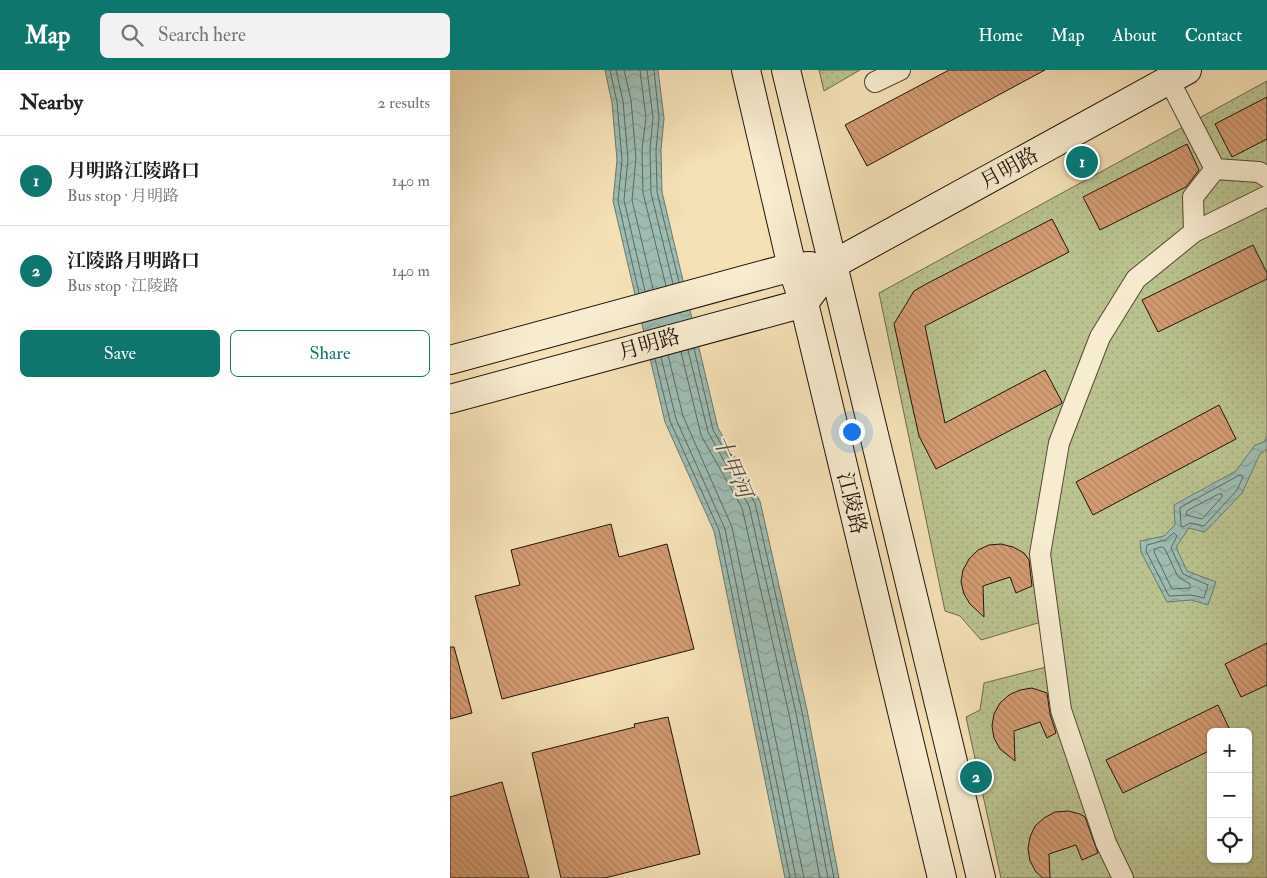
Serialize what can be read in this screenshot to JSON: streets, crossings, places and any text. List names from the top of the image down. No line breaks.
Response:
{"streets":{"main road":["月明路","江陵路"]},"crossings":[["月明路","江陵路"]],"water":["十甲河"],"page":{"header":"Map","search":"Search here","nav":["Home","Map","About","Contact"],"heading":["Nearby","2 results"],"list":[{"mark":"1","name":"月明路江陵路口","note":"Bus stop · 月明路","value":"140 m"},{"mark":"2","name":"江陵路月明路口","note":"Bus stop · 江陵路","value":"140 m"}],"pins":["1","2"],"buttons":["Save","Share"],"map_buttons":["+","−"]}}
